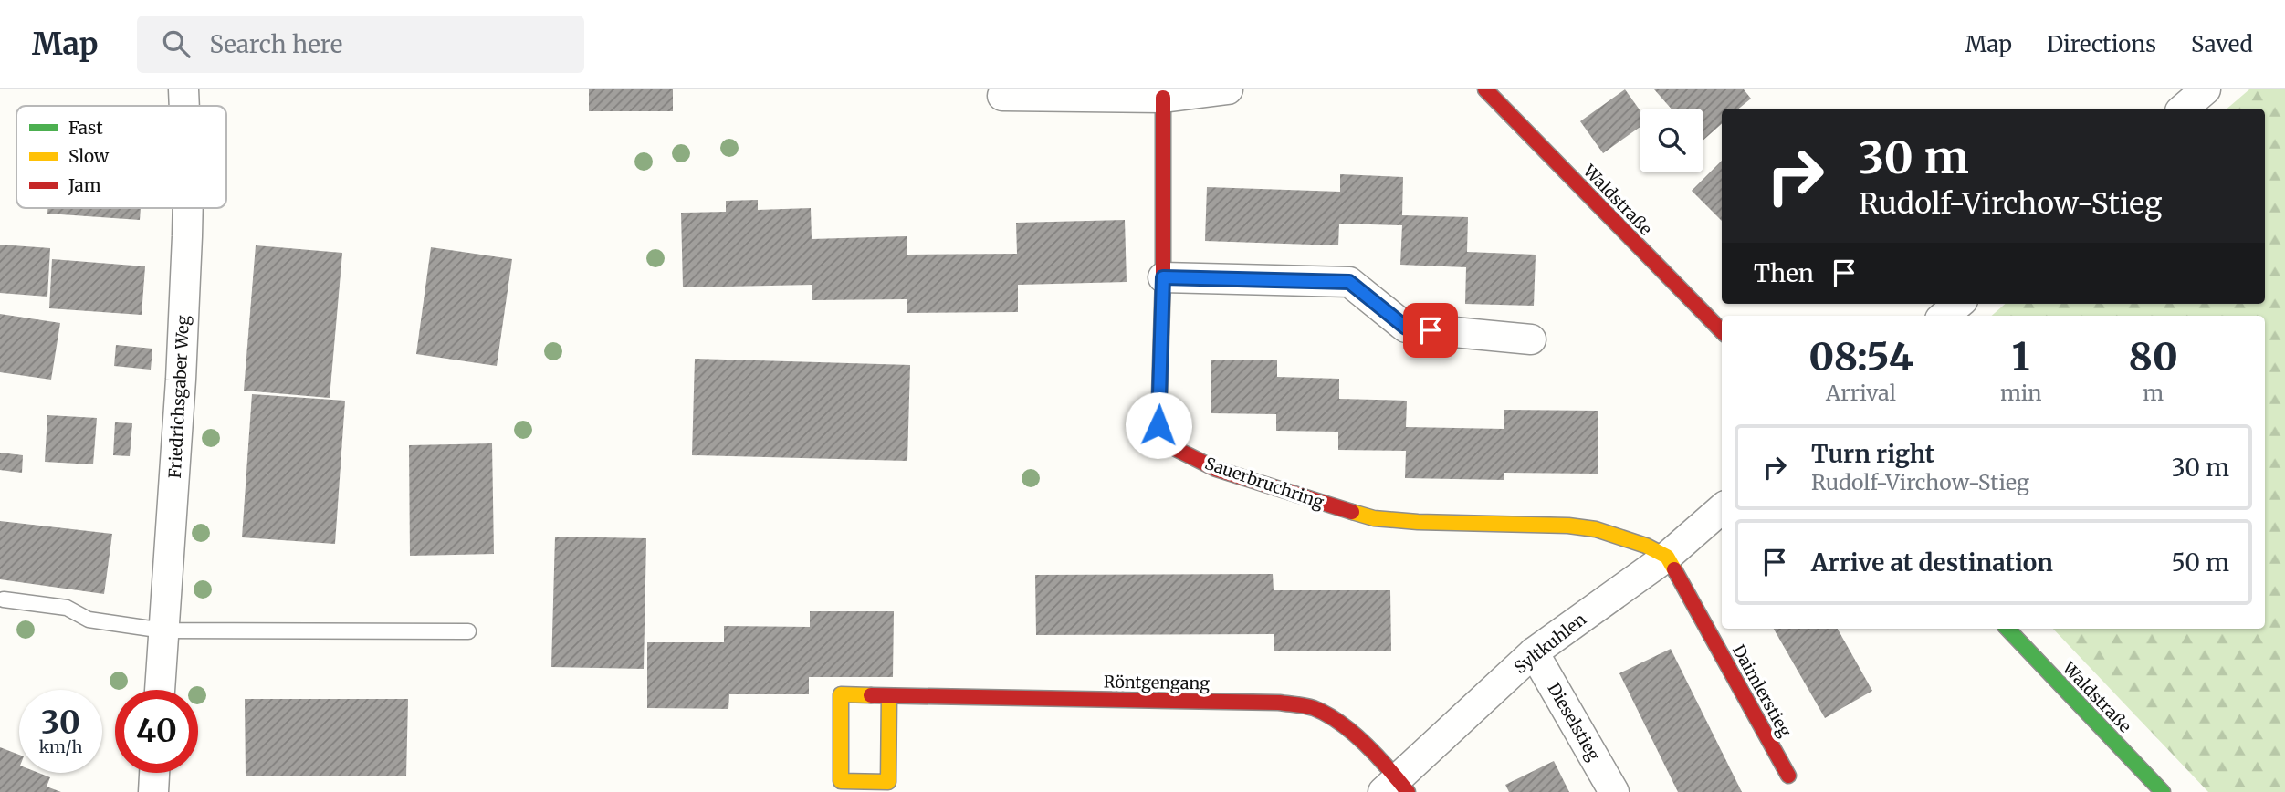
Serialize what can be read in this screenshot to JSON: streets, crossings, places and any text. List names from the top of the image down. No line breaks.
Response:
{"streets":{"street":["Waldstraße","Friedrichsgaber Weg","Sauerbruchring","Syltkuhlen","Röntgengang","Daimlerstieg","Dieselstieg"]},"crossings":[["Sauerbruchring","Syltkuhlen"],["Sauerbruchring","Daimlerstieg"],["Syltkuhlen","Röntgengang"],["Syltkuhlen","Daimlerstieg"],["Syltkuhlen","Dieselstieg"]],"legend":["Fast","Slow","Jam"],"page":{"header":"Map","search":"Search here","nav":["Map","Directions","Saved"],"turn":["30 m","Rudolf-Virchow-Stieg"],"then":"Then","eta":["08:54","Arrival","1","min","80","m"],"list":[{"name":"Turn right","note":"Rudolf-Virchow-Stieg","value":"30 m"},{"name":"Arrive at destination","value":"50 m"}],"speed":"30 km/h","limit":"40"}}
